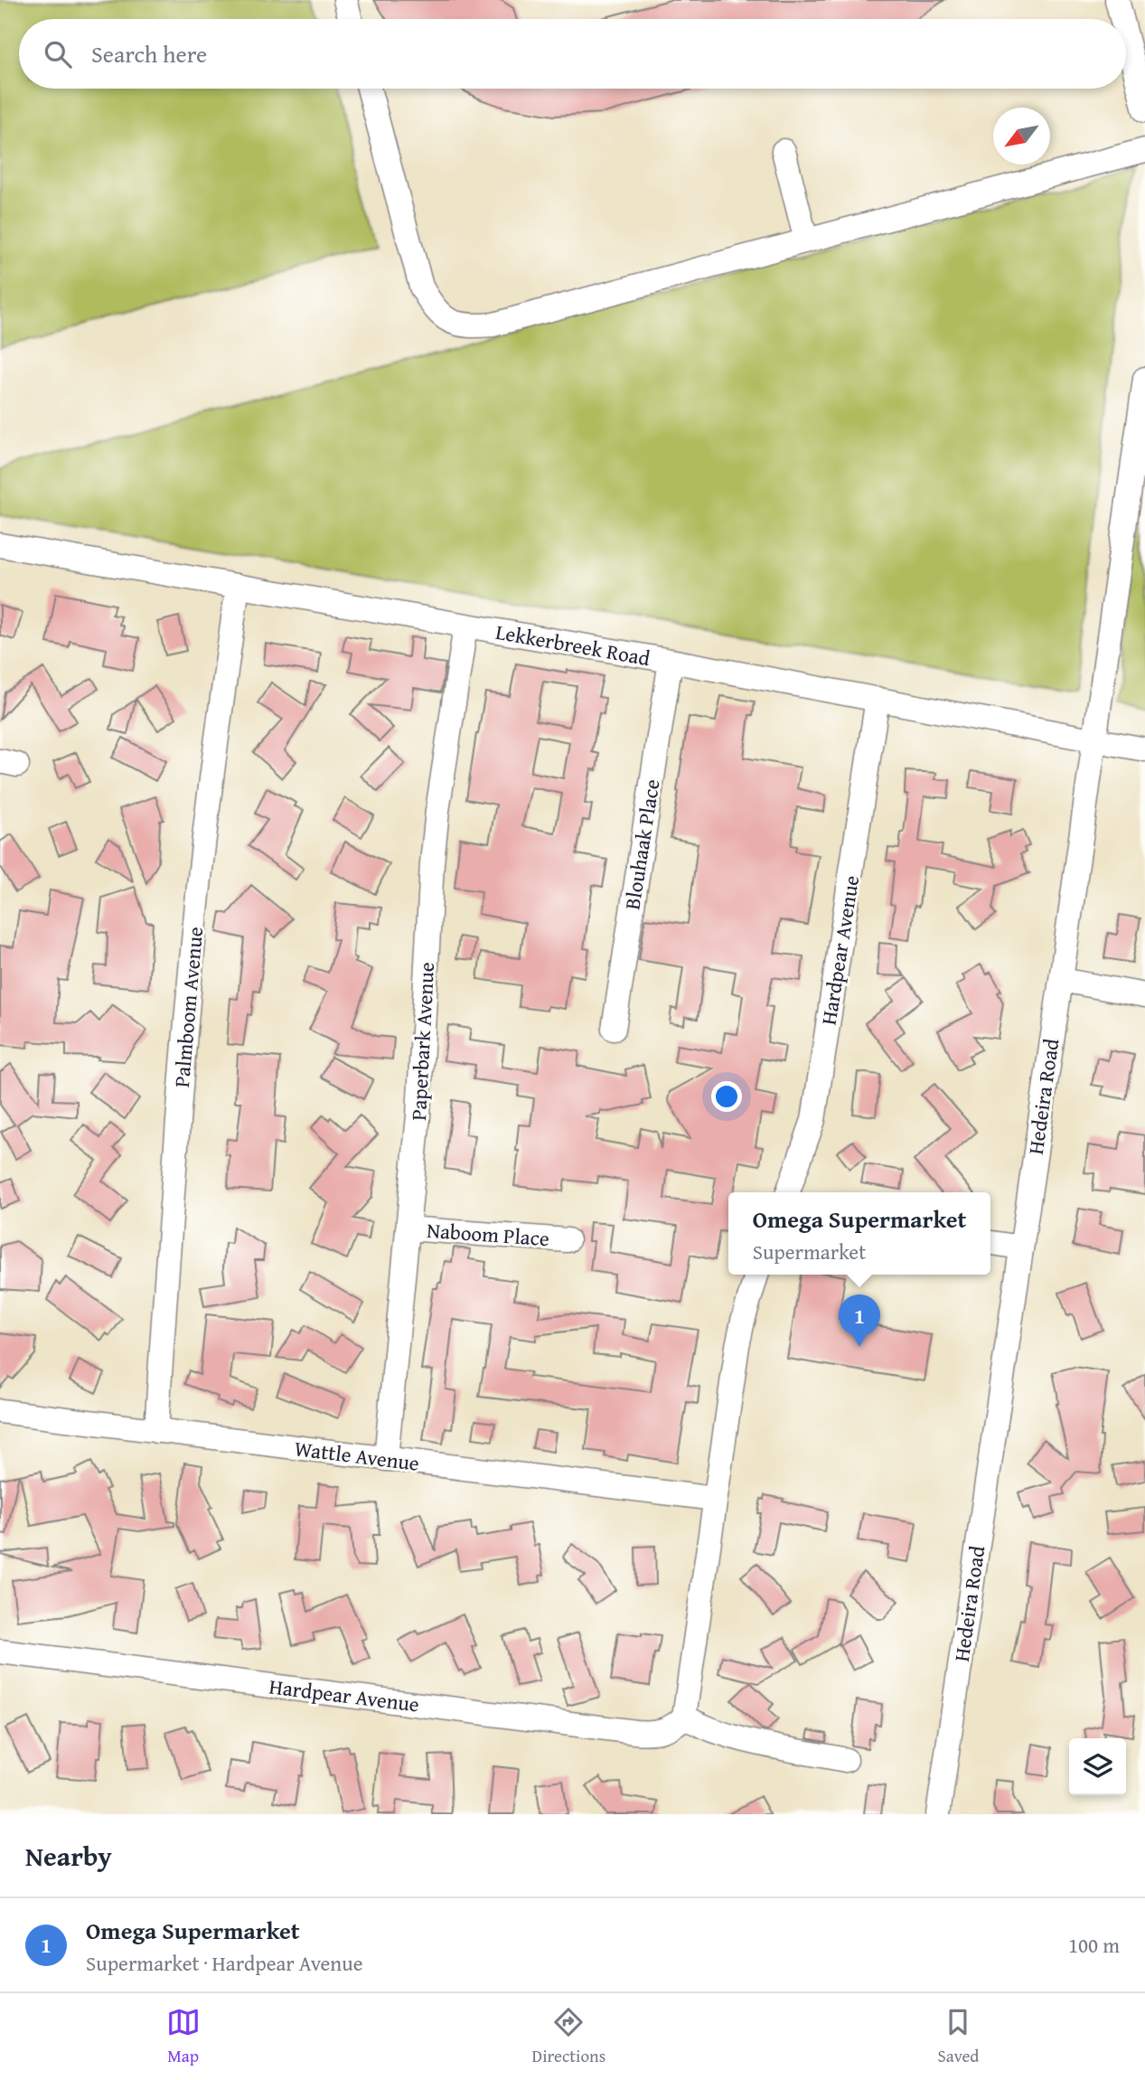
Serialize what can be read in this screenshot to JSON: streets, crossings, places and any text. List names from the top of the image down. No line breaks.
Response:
{"streets":{"street":["Lekkerbreek Road","Blouhaak Place","Hardpear Avenue","Palmboom Avenue","Paperbark Avenue","Hedeira Road","Naboom Place","Wattle Avenue"]},"crossings":[["Lekkerbreek Road","Blouhaak Place"],["Lekkerbreek Road","Hardpear Avenue"],["Lekkerbreek Road","Palmboom Avenue"],["Lekkerbreek Road","Paperbark Avenue"],["Lekkerbreek Road","Hedeira Road"],["Palmboom Avenue","Wattle Avenue"],["Paperbark Avenue","Naboom Place"],["Paperbark Avenue","Wattle Avenue"]],"north":"bottom left","page":{"search":"Search here","popup":["Omega Supermarket","Supermarket"],"pins":"1","heading":"Nearby","list":[{"mark":"1","name":"Omega Supermarket","note":"Supermarket · Hardpear Avenue","value":"100 m"}],"nav":["Map","Directions","Saved"]}}
